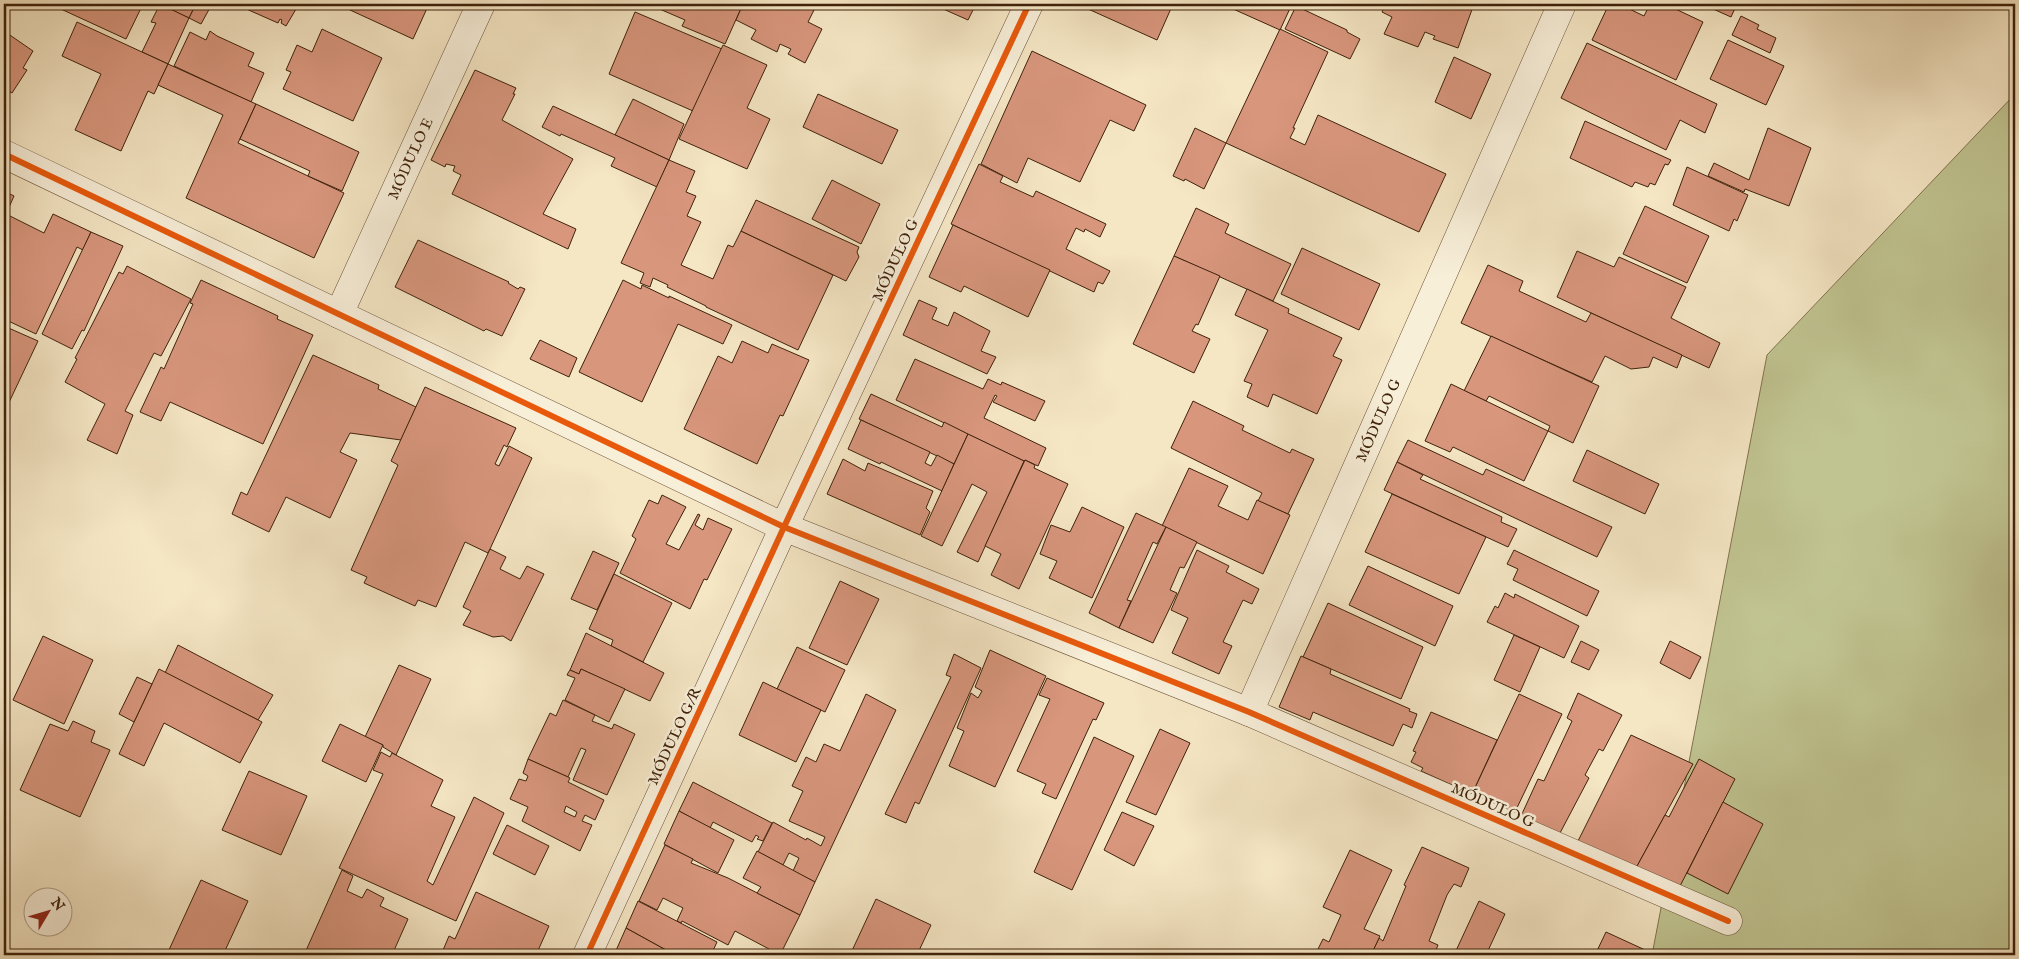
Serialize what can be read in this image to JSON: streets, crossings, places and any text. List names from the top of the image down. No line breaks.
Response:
{"streets":{"street":["MÓDULO E","MÓDULO G","MÓDULO G/R"]},"crossings":[["MÓDULO G","MÓDULO G/R"]],"north":"top right"}
